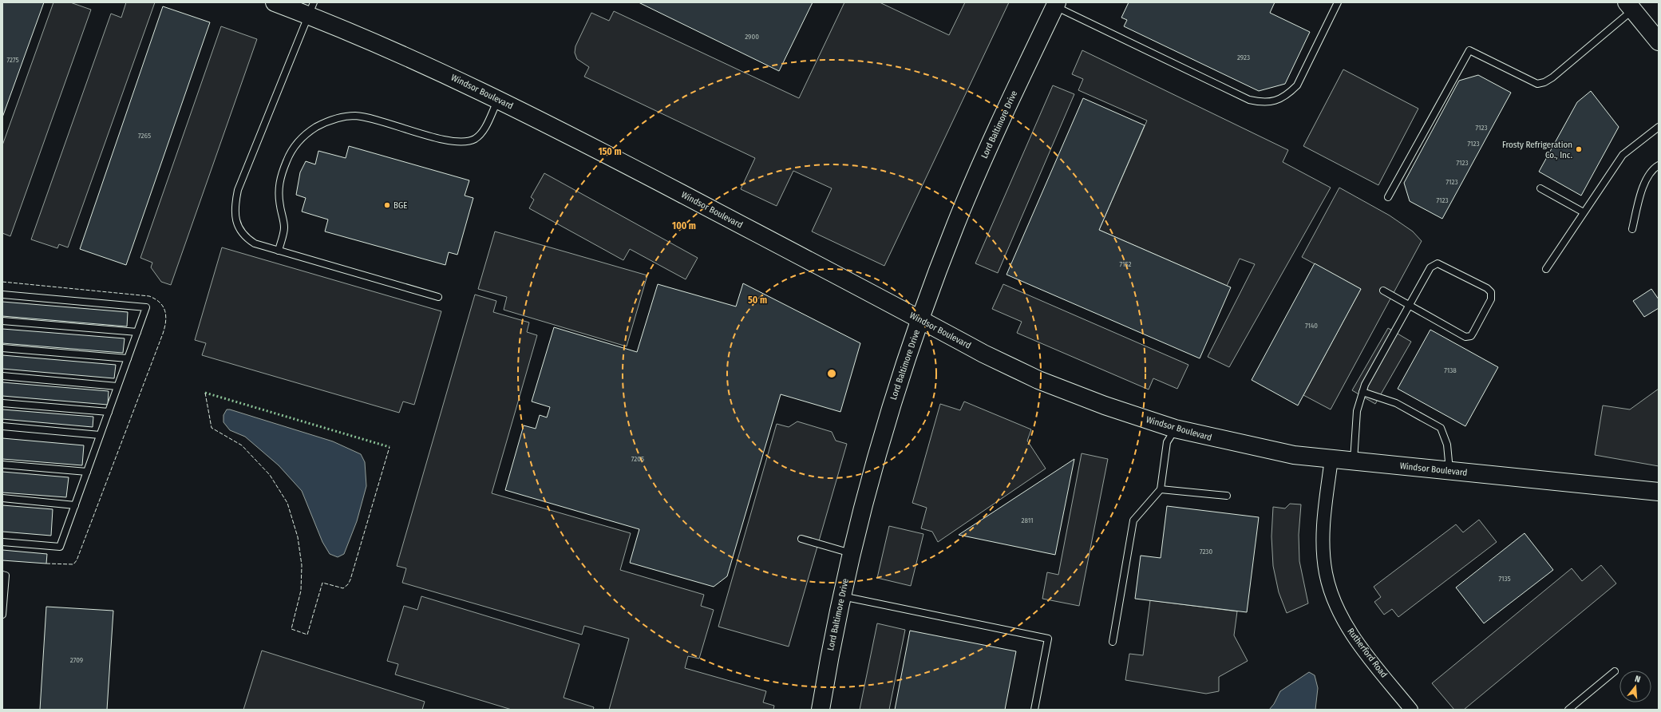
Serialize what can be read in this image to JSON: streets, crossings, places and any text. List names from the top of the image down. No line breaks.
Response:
{"streets":{"main road":["Windsor Boulevard","Lord Baltimore Drive"],"street":["Rutherford Road"]},"crossings":[["Windsor Boulevard","Lord Baltimore Drive"],["Windsor Boulevard","Rutherford Road"]],"places":["Frosty Refrigeration Co., Inc.","BGE"],"house_numbers":["2900","2923","7275","7123","7265","7123","7123","7123","7123","7152","7140","7138","7205","2811","7230","7135","2709"],"north":"top","rings":["150 m","100 m","50 m"]}
